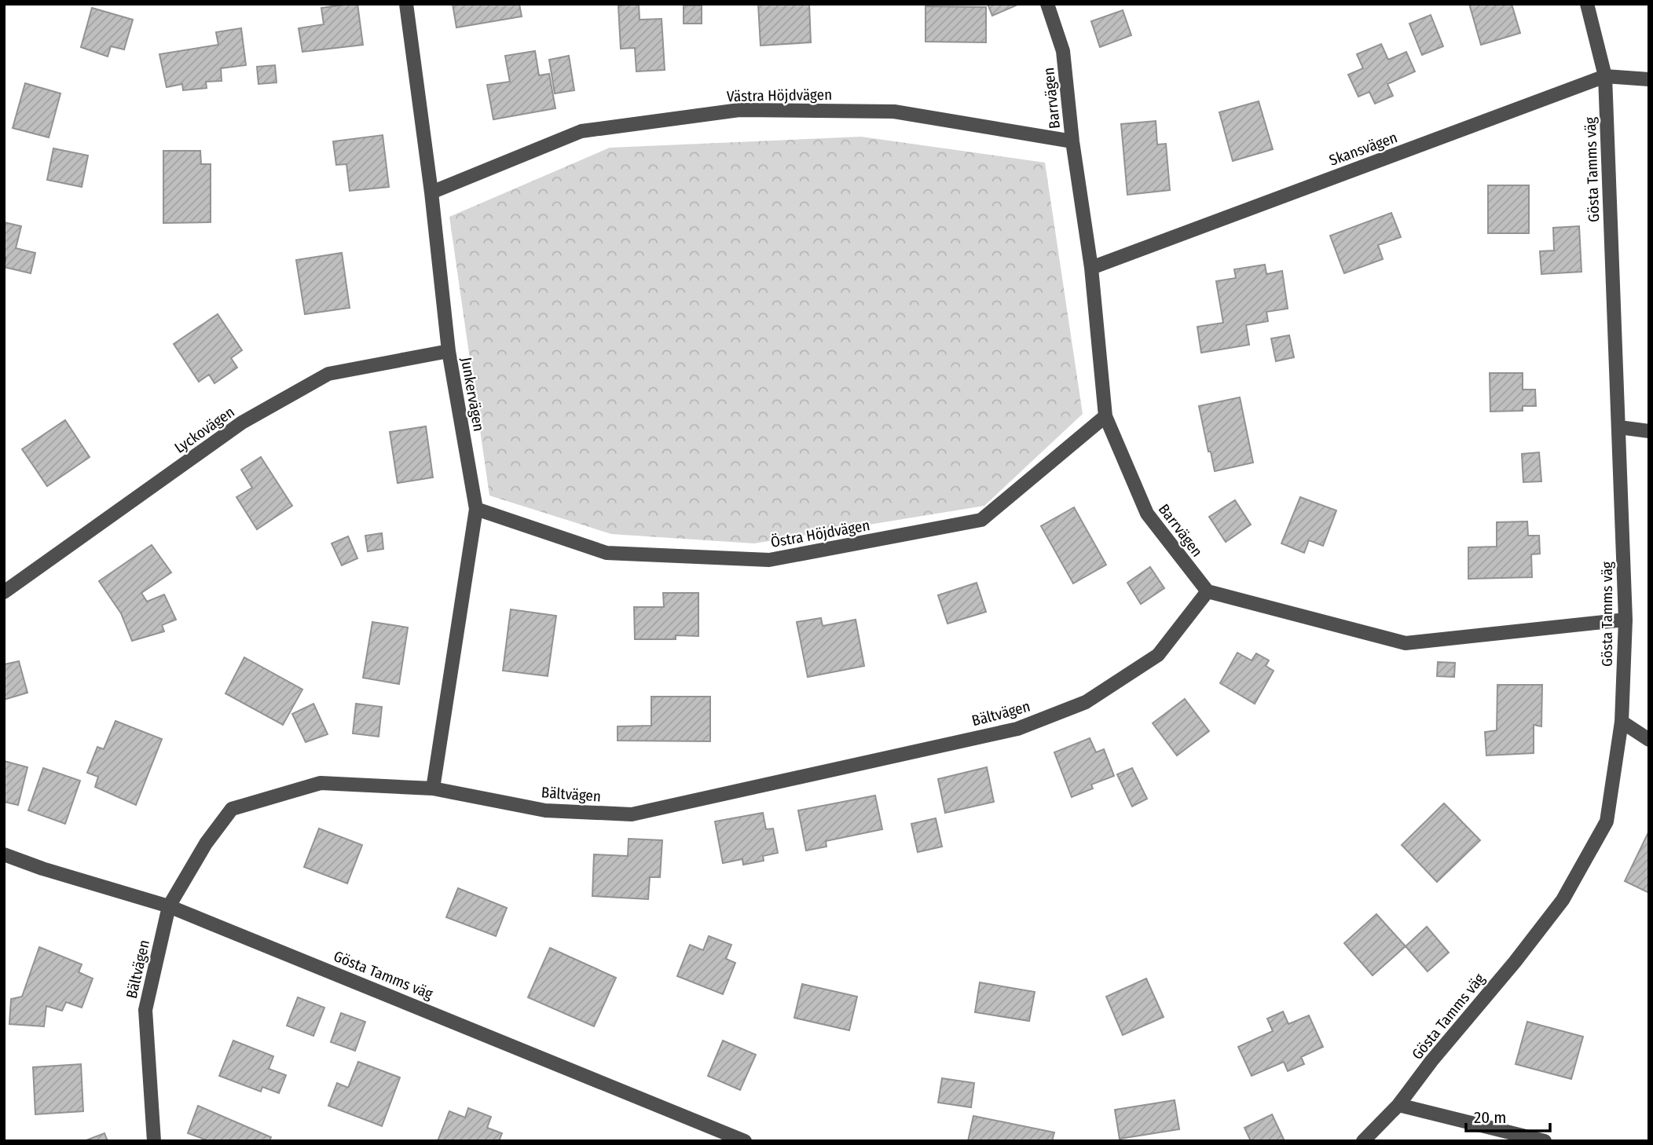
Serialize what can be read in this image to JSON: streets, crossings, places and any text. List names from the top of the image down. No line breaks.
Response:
{"streets":{"street":["Västra Höjdvägen","Barrvägen","Skansvägen","Gösta Tamms väg","Junkervägen","Lyckovägen","Östra Höjdvägen","Bältvägen"]},"crossings":[["Västra Höjdvägen","Barrvägen"],["Västra Höjdvägen","Junkervägen"],["Barrvägen","Skansvägen"],["Barrvägen","Östra Höjdvägen"],["Barrvägen","Bältvägen"],["Skansvägen","Gösta Tamms väg"],["Gösta Tamms väg","Bältvägen"],["Junkervägen","Lyckovägen"],["Junkervägen","Östra Höjdvägen"],["Junkervägen","Bältvägen"]],"scale_bar":"20 m"}
